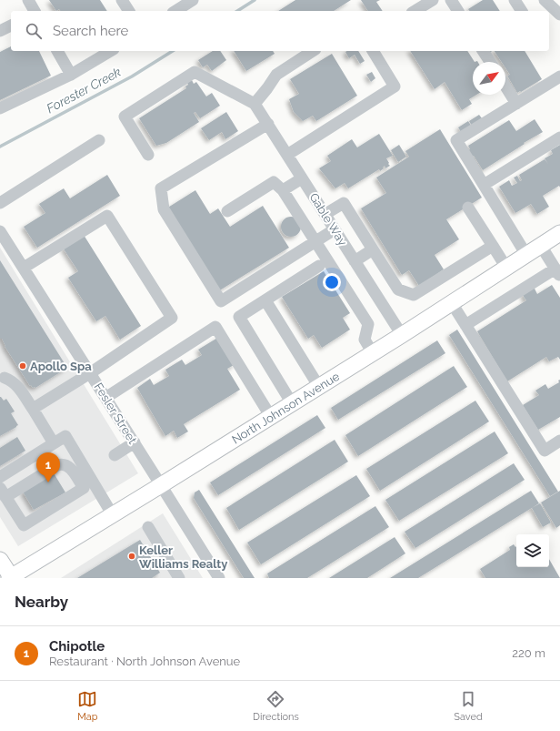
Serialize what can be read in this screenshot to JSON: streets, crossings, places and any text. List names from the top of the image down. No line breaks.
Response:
{"streets":{"main road":["North Johnson Avenue"],"street":["Gable Way","Fesler Street"]},"crossings":[["Gable Way","North Johnson Avenue"],["North Johnson Avenue","Fesler Street"]],"water":["Forester Creek"],"places":["Apollo Spa","Keller Williams Realty"],"north":"top right","page":{"search":"Search here","pins":"1","heading":"Nearby","list":[{"mark":"1","name":"Chipotle","note":"Restaurant · North Johnson Avenue","value":"220 m"}],"nav":["Map","Directions","Saved"]}}
